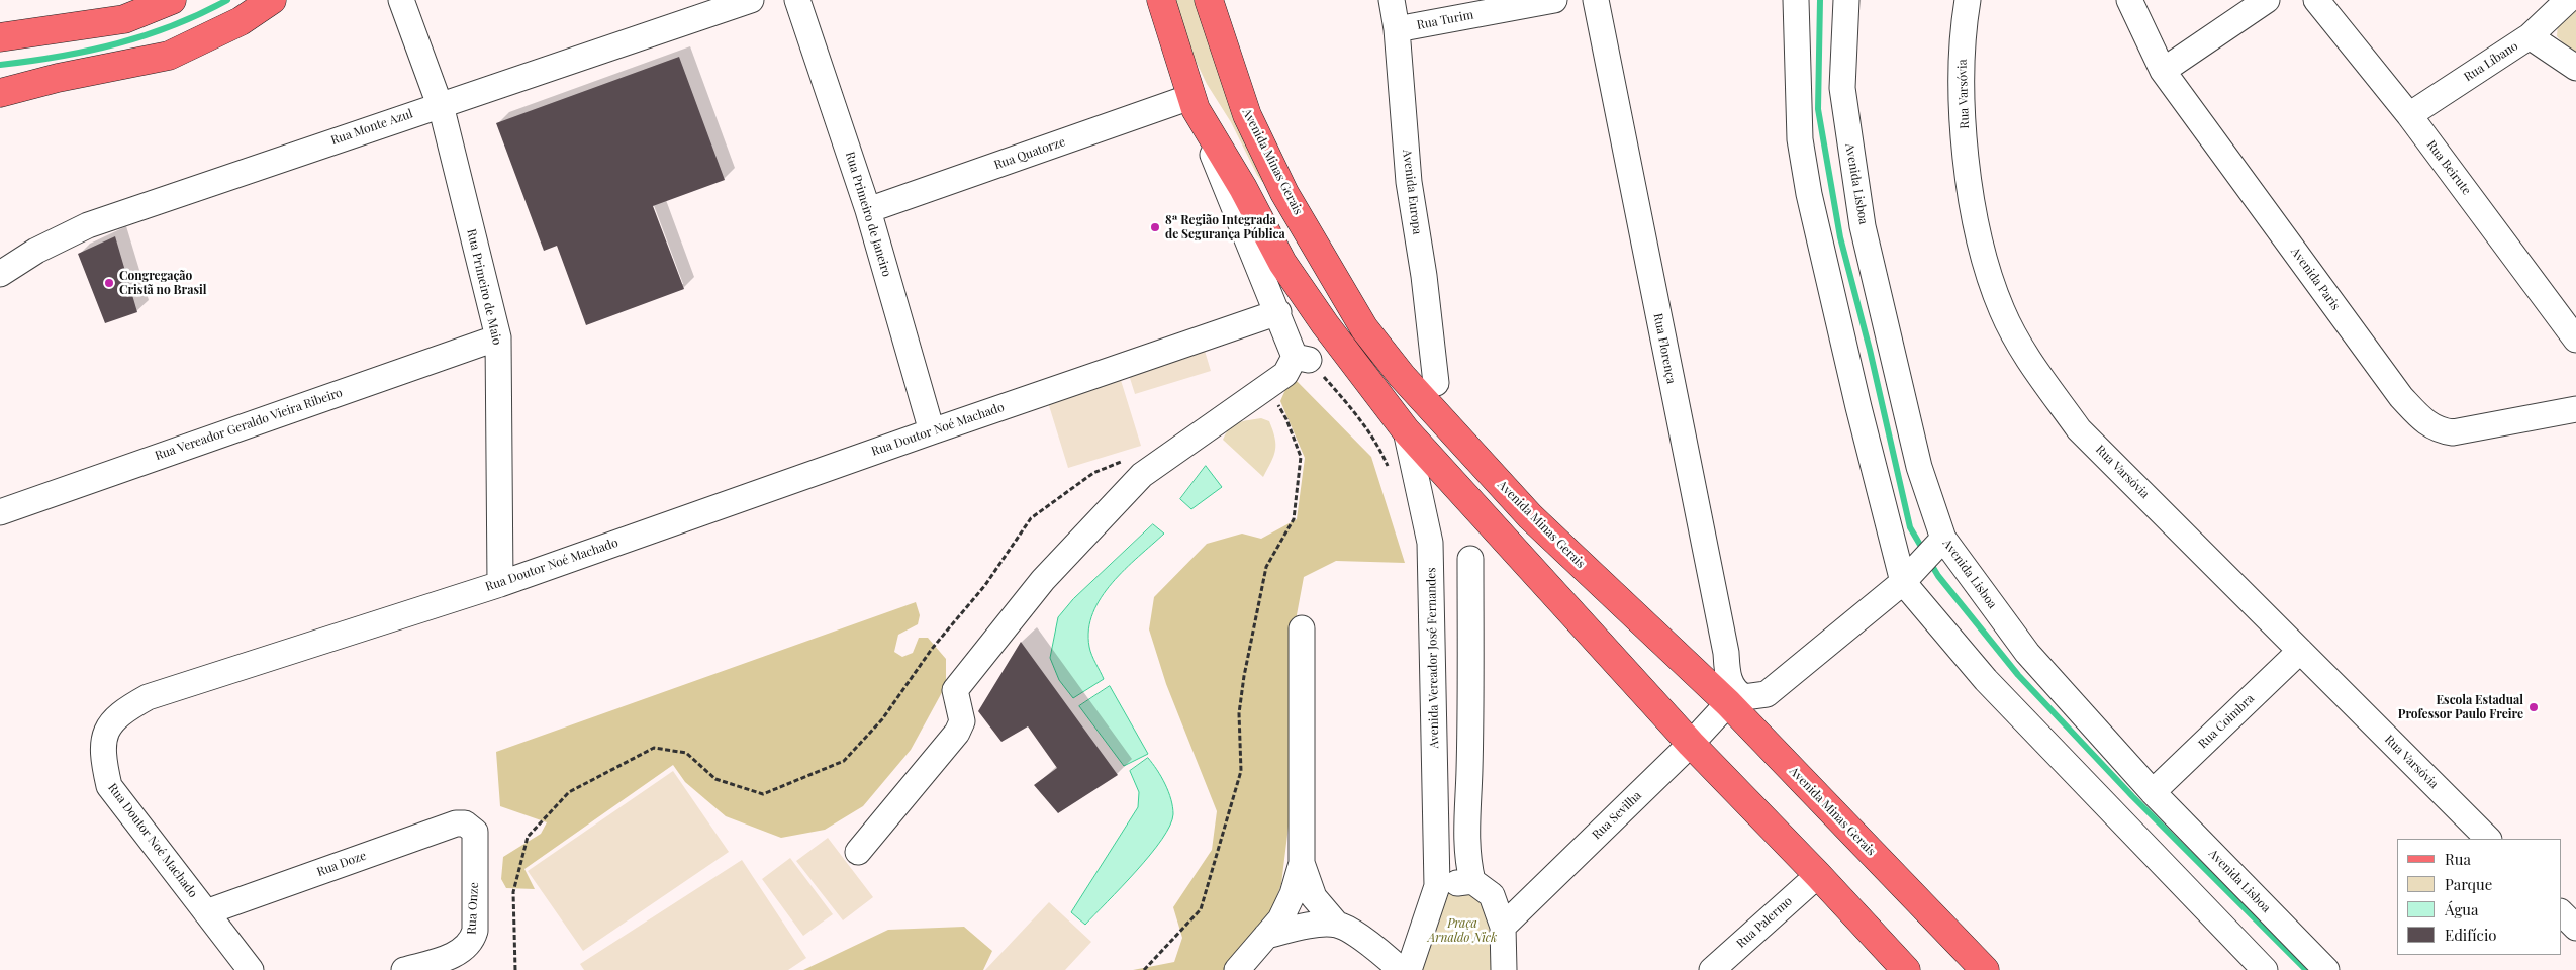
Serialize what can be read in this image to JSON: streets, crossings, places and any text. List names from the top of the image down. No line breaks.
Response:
{"streets":{"main road":["Avenida Minas Gerais"],"street":["Rua Turim","Rua Líbano","Rua Varsóvia","Rua Monte Azul","Rua Quatorze","Rua Beirute","Avenida Lisboa","Avenida Europa","Rua Primeiro de Janeiro","Avenida Paris","Rua Primeiro de Maio","Rua Florença","Rua Vereador Geraldo Vieira Ribeiro","Rua Doutor Noé Machado","Avenida Vereador José Fernandes","Rua Coimbra","Rua Sevilha","Rua Doze","Rua Onze","Rua Palermo"]},"crossings":[["Rua Turim","Avenida Europa"],["Rua Líbano","Rua Beirute"],["Rua Varsóvia","Rua Coimbra"],["Rua Monte Azul","Rua Primeiro de Maio"],["Rua Quatorze","Rua Primeiro de Janeiro"],["Avenida Minas Gerais","Rua Florença"],["Avenida Minas Gerais","Rua Sevilha"],["Avenida Lisboa","Rua Coimbra"],["Rua Primeiro de Janeiro","Rua Doutor Noé Machado"],["Rua Primeiro de Maio","Rua Vereador Geraldo Vieira Ribeiro"],["Rua Primeiro de Maio","Rua Doutor Noé Machado"],["Rua Florença","Rua Sevilha"],["Rua Doutor Noé Machado","Rua Doze"],["Rua Doze","Rua Onze"]],"parks":["Praça Arnaldo Nick"],"places":["8ª Região Integrada de Segurança Pública","Congregação Cristã no Brasil","Escola Estadual Professor Paulo Freire"],"legend":["Rua","Parque","Água","Edifício"]}
